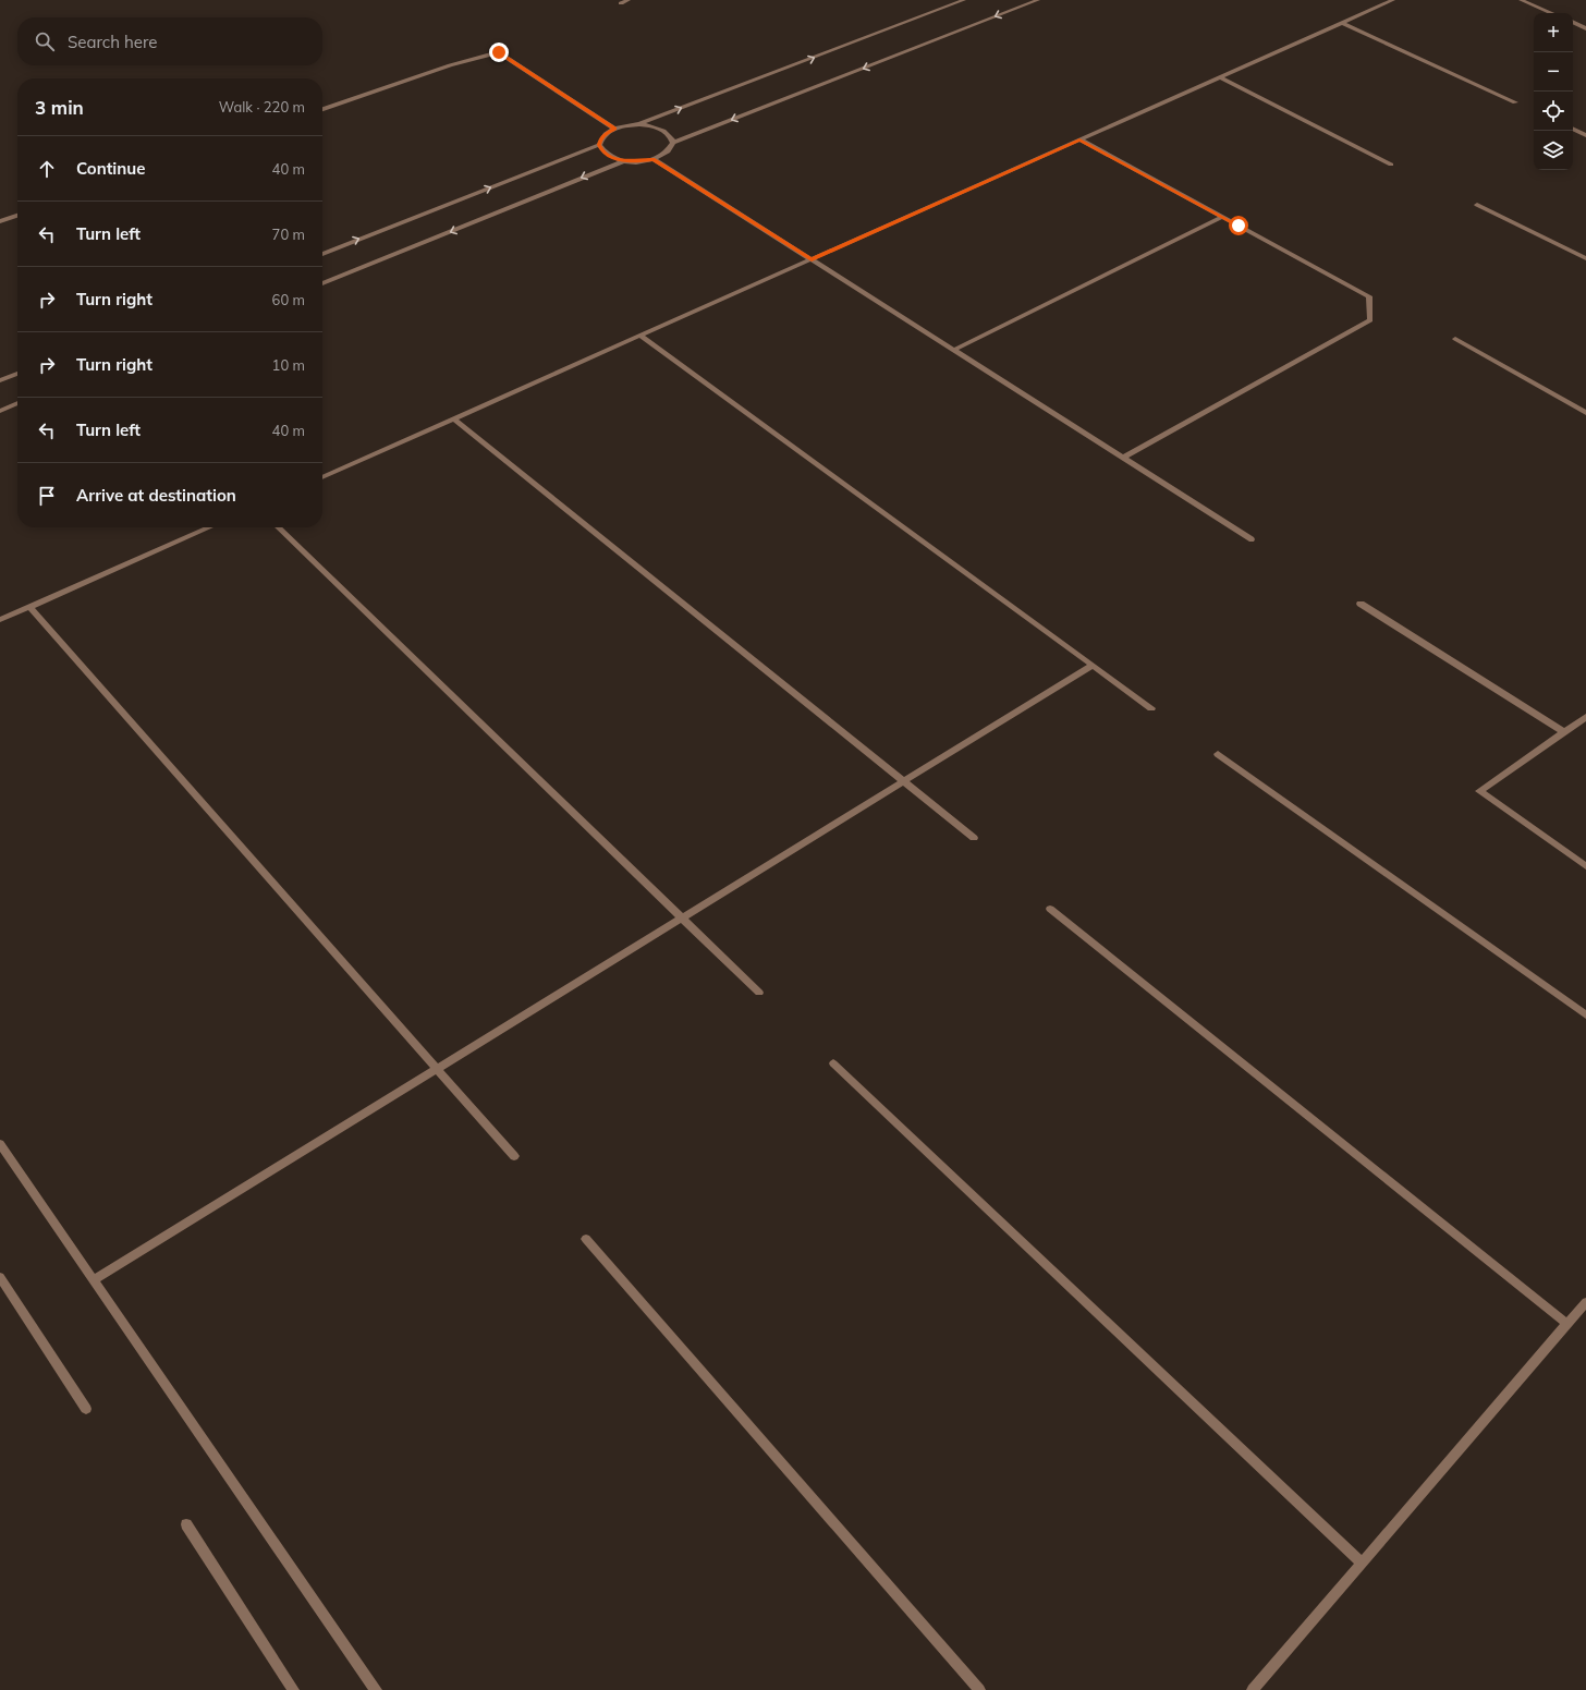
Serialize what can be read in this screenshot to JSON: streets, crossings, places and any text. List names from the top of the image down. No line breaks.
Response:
{"page":{"map_buttons":["+","−"],"search":"Search here","heading":["3 min","Walk · 220 m"],"list":[["Continue","40 m"],["Turn left","70 m"],["Turn right","60 m"],["Turn right","10 m"],["Turn left","40 m"],"Arrive at destination"]}}
